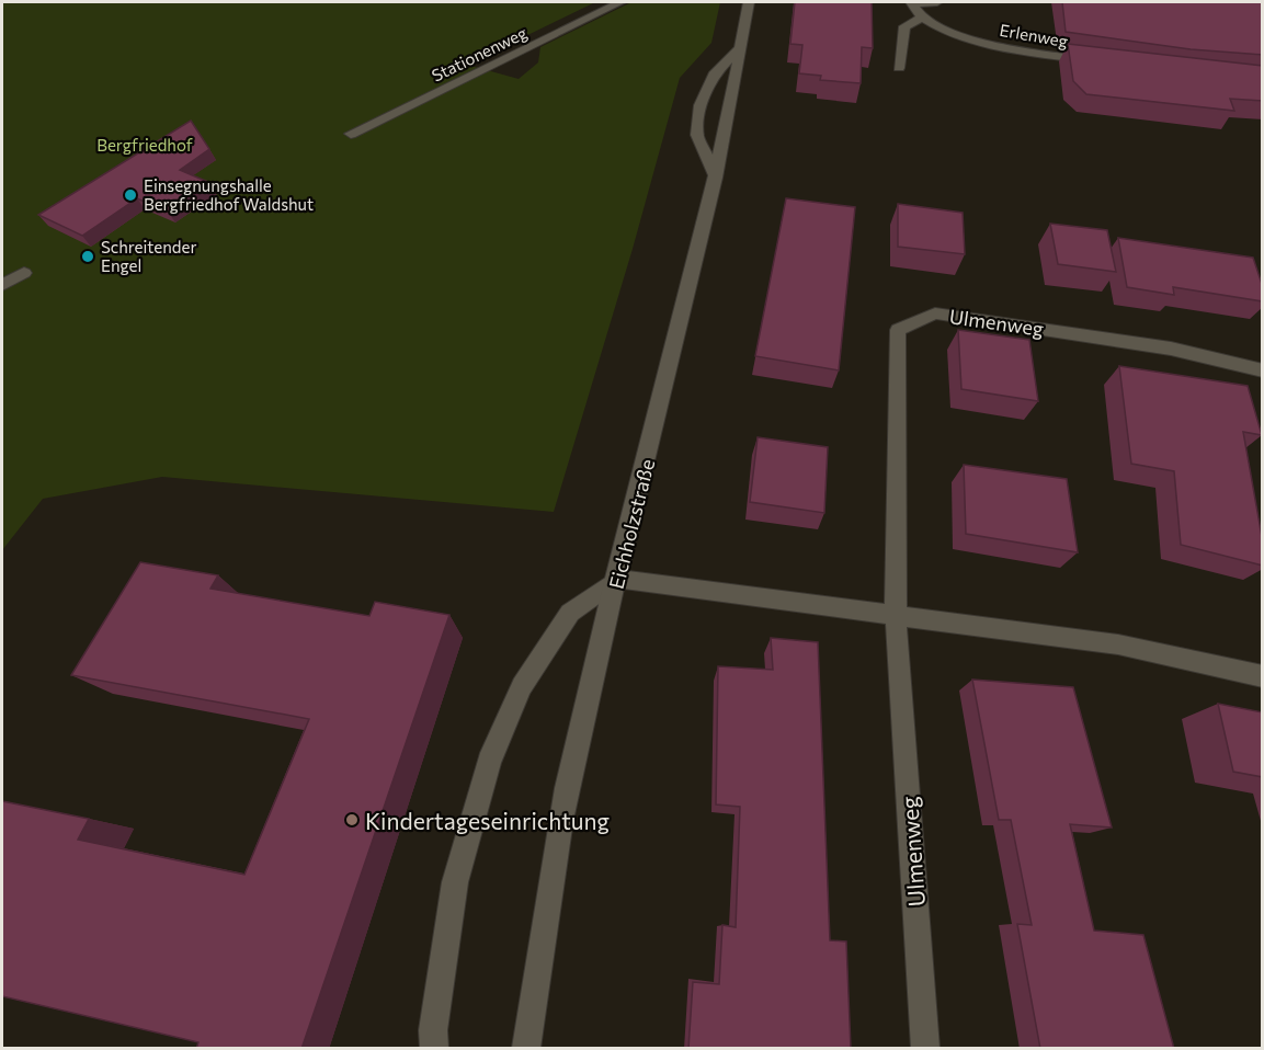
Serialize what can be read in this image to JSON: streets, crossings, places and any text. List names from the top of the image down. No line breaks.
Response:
{"streets":{"street":["Erlenweg","Stationenweg","Ulmenweg","Eichholzstraße"]},"parks":["Bergfriedhof"],"places":["Einsegnungshalle Bergfriedhof Waldshut","Schreitender Engel","Kindertageseinrichtung"]}
